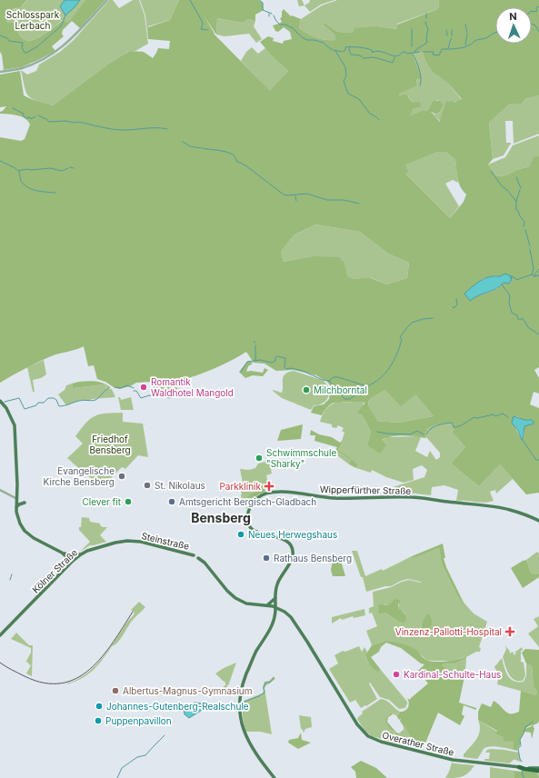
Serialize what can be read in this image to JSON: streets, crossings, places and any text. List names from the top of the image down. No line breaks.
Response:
{"streets":{"main road":["Wipperfürther Straße","Steinstraße","Kölner Straße","Overather Straße"]},"crossings":[["Steinstraße","Kölner Straße"],["Steinstraße","Overather Straße"]],"districts":["Bensberg"],"parks":["Schlosspark Lerbach","Friedhof Bensberg"],"places":{"other":["Romantik Waldhotel Mangold","Milchborntal","Schwimmschule \"Sharky\"","Evangelische Kirche Bensberg","St. Nikolaus","Clever fit","Amtsgericht Bergisch-Gladbach","Neues Herwegshaus","Rathaus Bensberg","Kardinal-Schulte-Haus","Albertus-Magnus-Gymnasium","Johannes-Gutenberg-Realschule","Puppenpavillon"],"health":["Parkklinik","Vinzenz-Pallotti-Hospital"]},"north":"top"}
